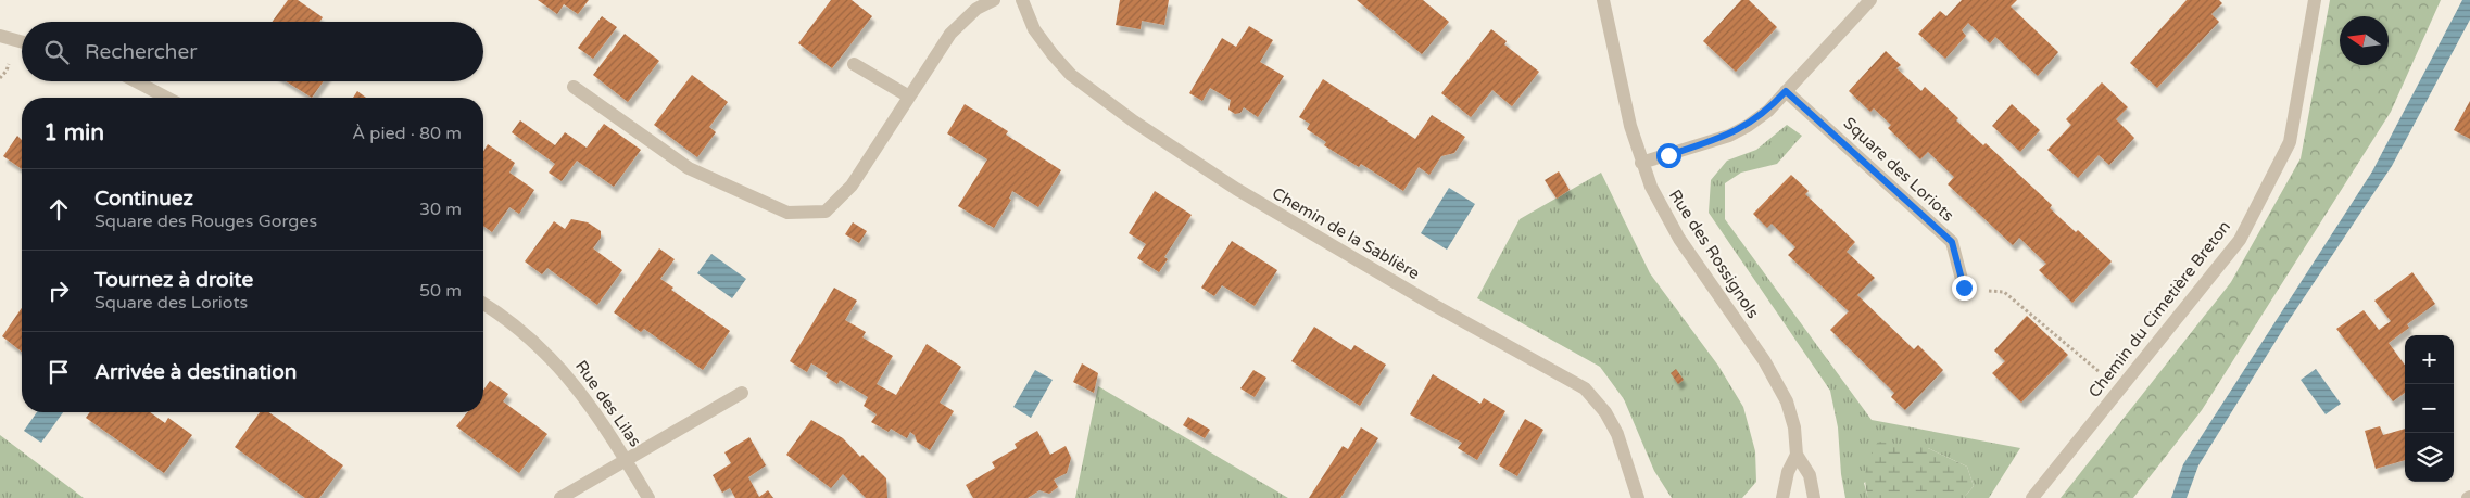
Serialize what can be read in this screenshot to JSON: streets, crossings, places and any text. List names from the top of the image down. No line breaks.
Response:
{"streets":{"street":["Square des Loriots","Chemin de la Sablière","Rue des Rossignols","Chemin du Cimetière Breton","Rue des Lilas"]},"north":"left","page":{"search":"Rechercher","heading":["1 min","À pied · 80 m"],"list":[["Continuez","Square des Rouges Gorges","30 m"],["Tournez à droite","Square des Loriots","50 m"],"Arrivée à destination"],"map_buttons":["+","−"]}}
